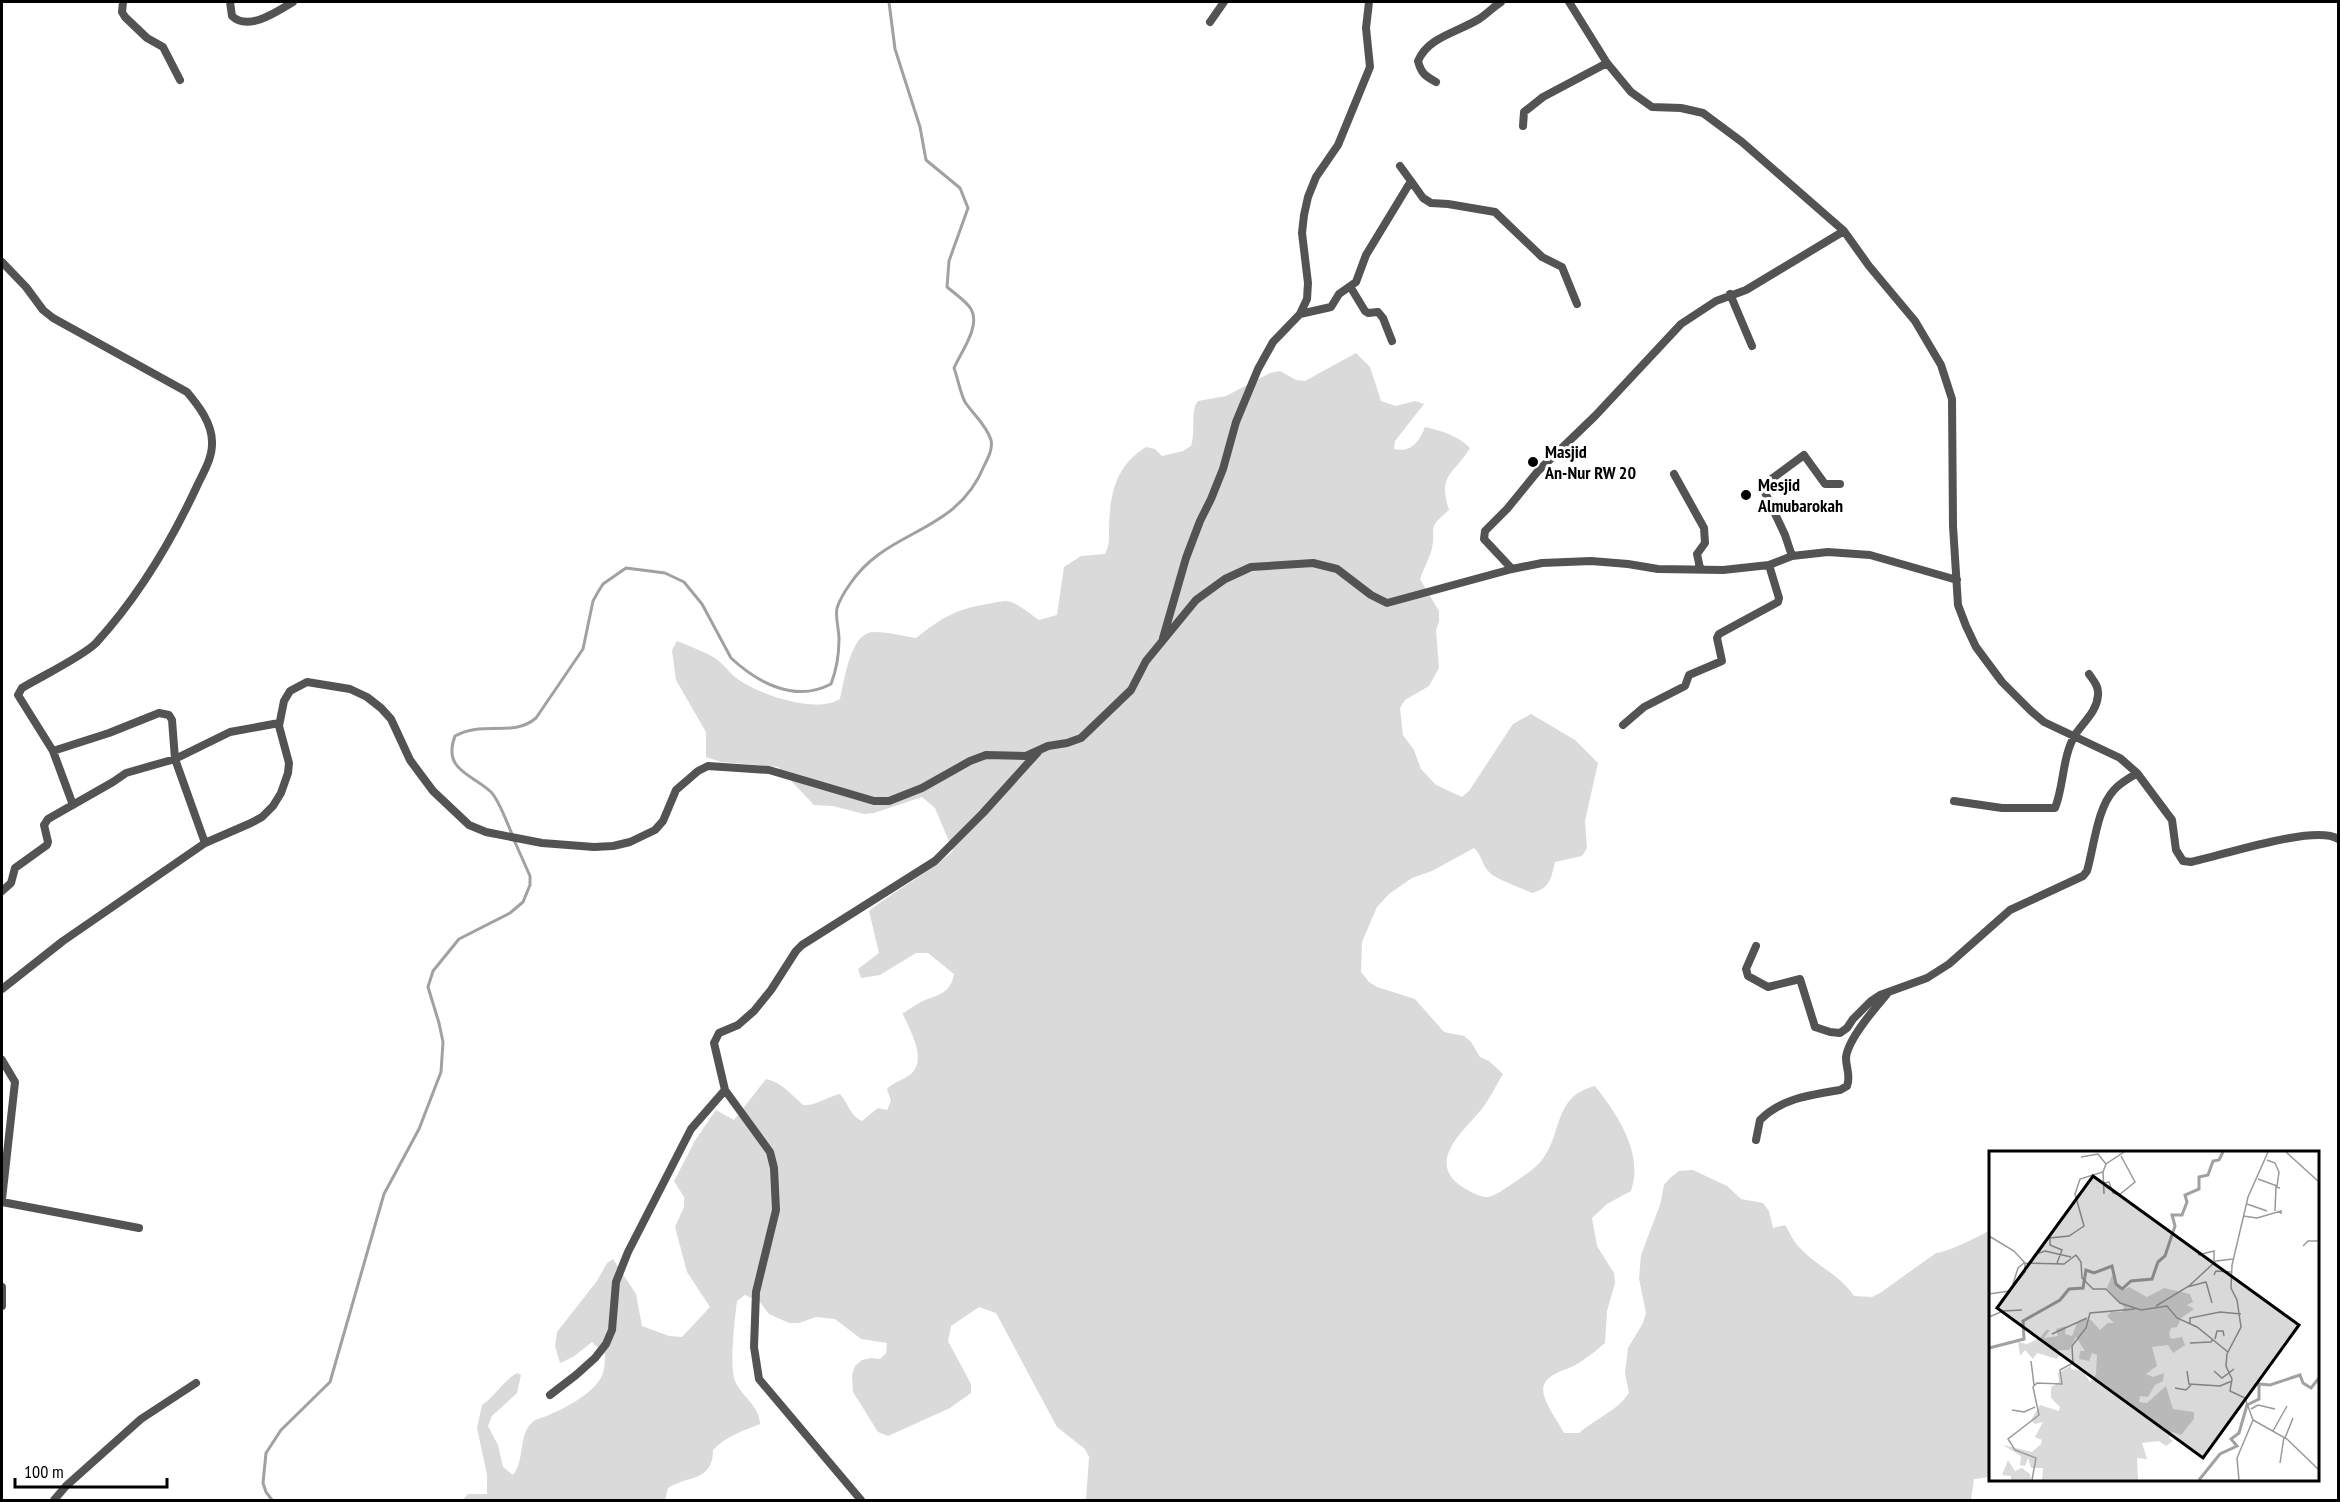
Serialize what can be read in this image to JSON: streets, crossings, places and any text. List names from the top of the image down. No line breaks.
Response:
{"places":["Masjid An-Nur RW 20","Mesjid Almubarokah"],"scale_bar":"100 m"}
